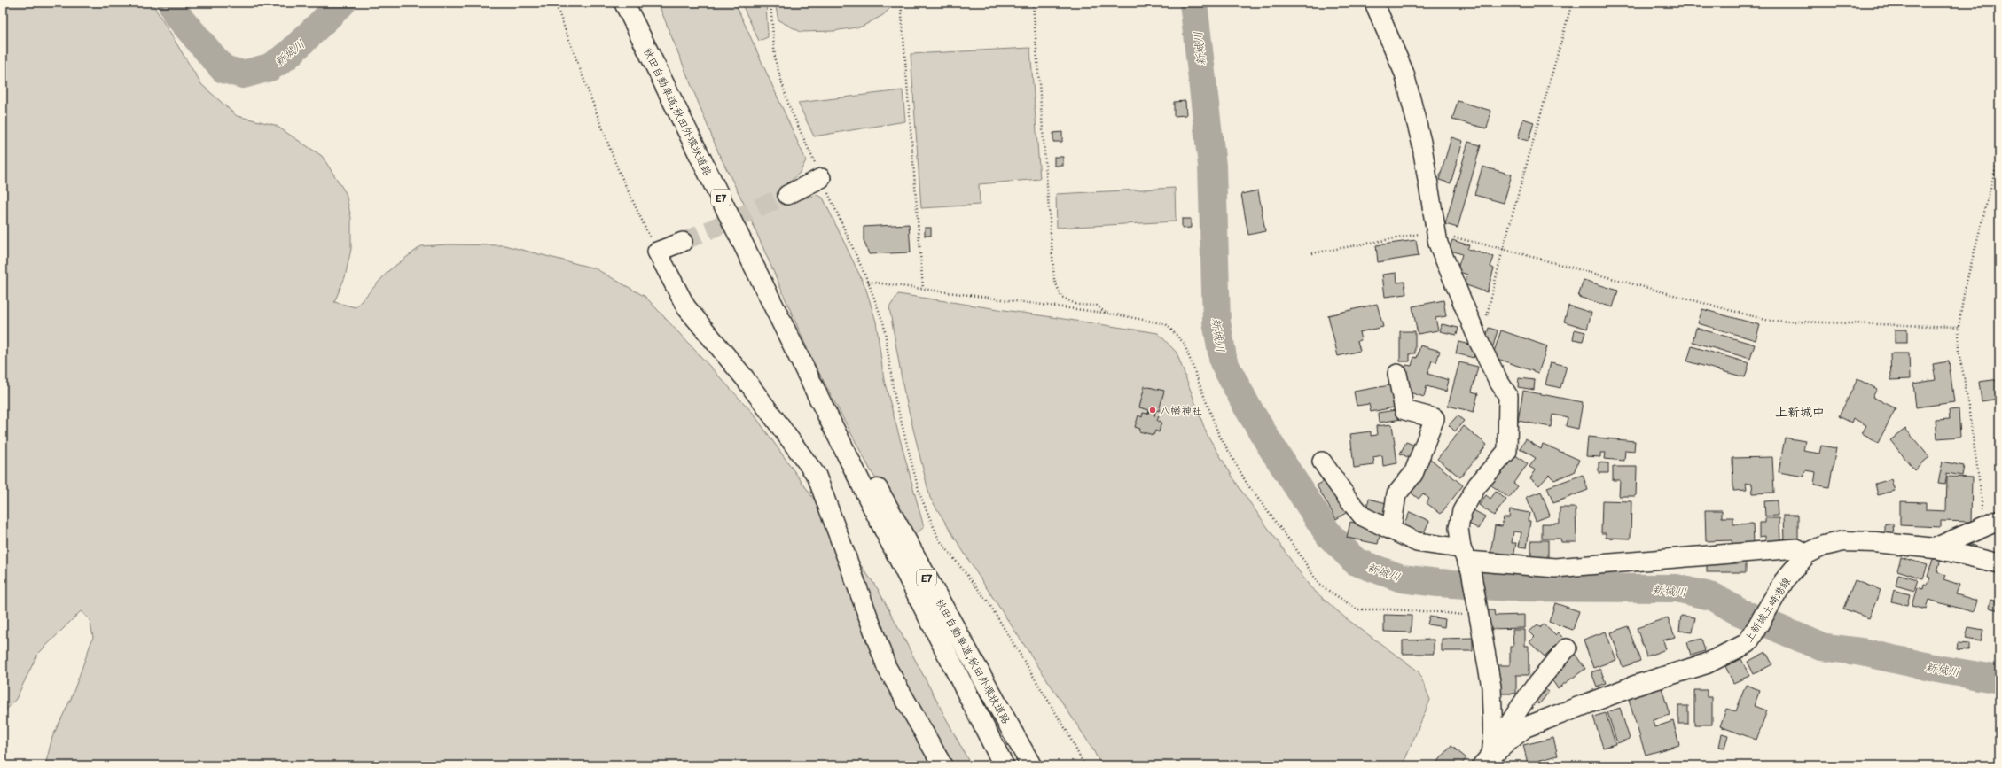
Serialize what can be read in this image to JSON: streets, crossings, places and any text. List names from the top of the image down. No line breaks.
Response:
{"streets":{"main road":["秋田自動車道;秋田外環状道路","E7","上新城土崎港線"]},"districts":["上新城中"],"water":["新城川"],"places":["八幡神社"]}
